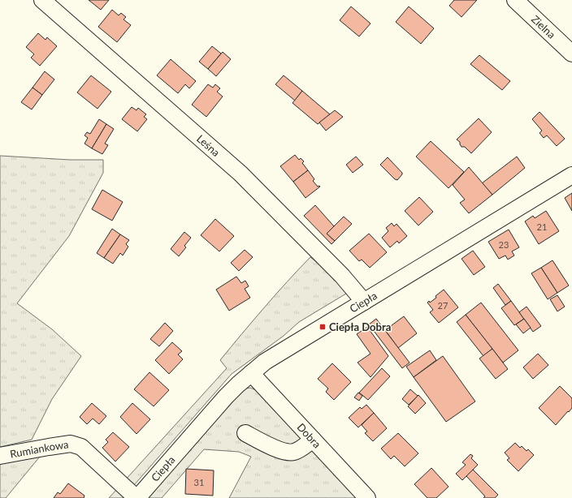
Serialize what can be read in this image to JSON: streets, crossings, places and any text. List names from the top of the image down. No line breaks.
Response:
{"streets":{"street":["Zielna","Leśna","Ciepła","Dobra","Rumiankowa"]},"crossings":[["Leśna","Ciepła"],["Ciepła","Dobra"],["Ciepła","Rumiankowa"]],"places":{"transit":["Ciepła Dobra"]},"house_numbers":["21","23","27","31"]}
